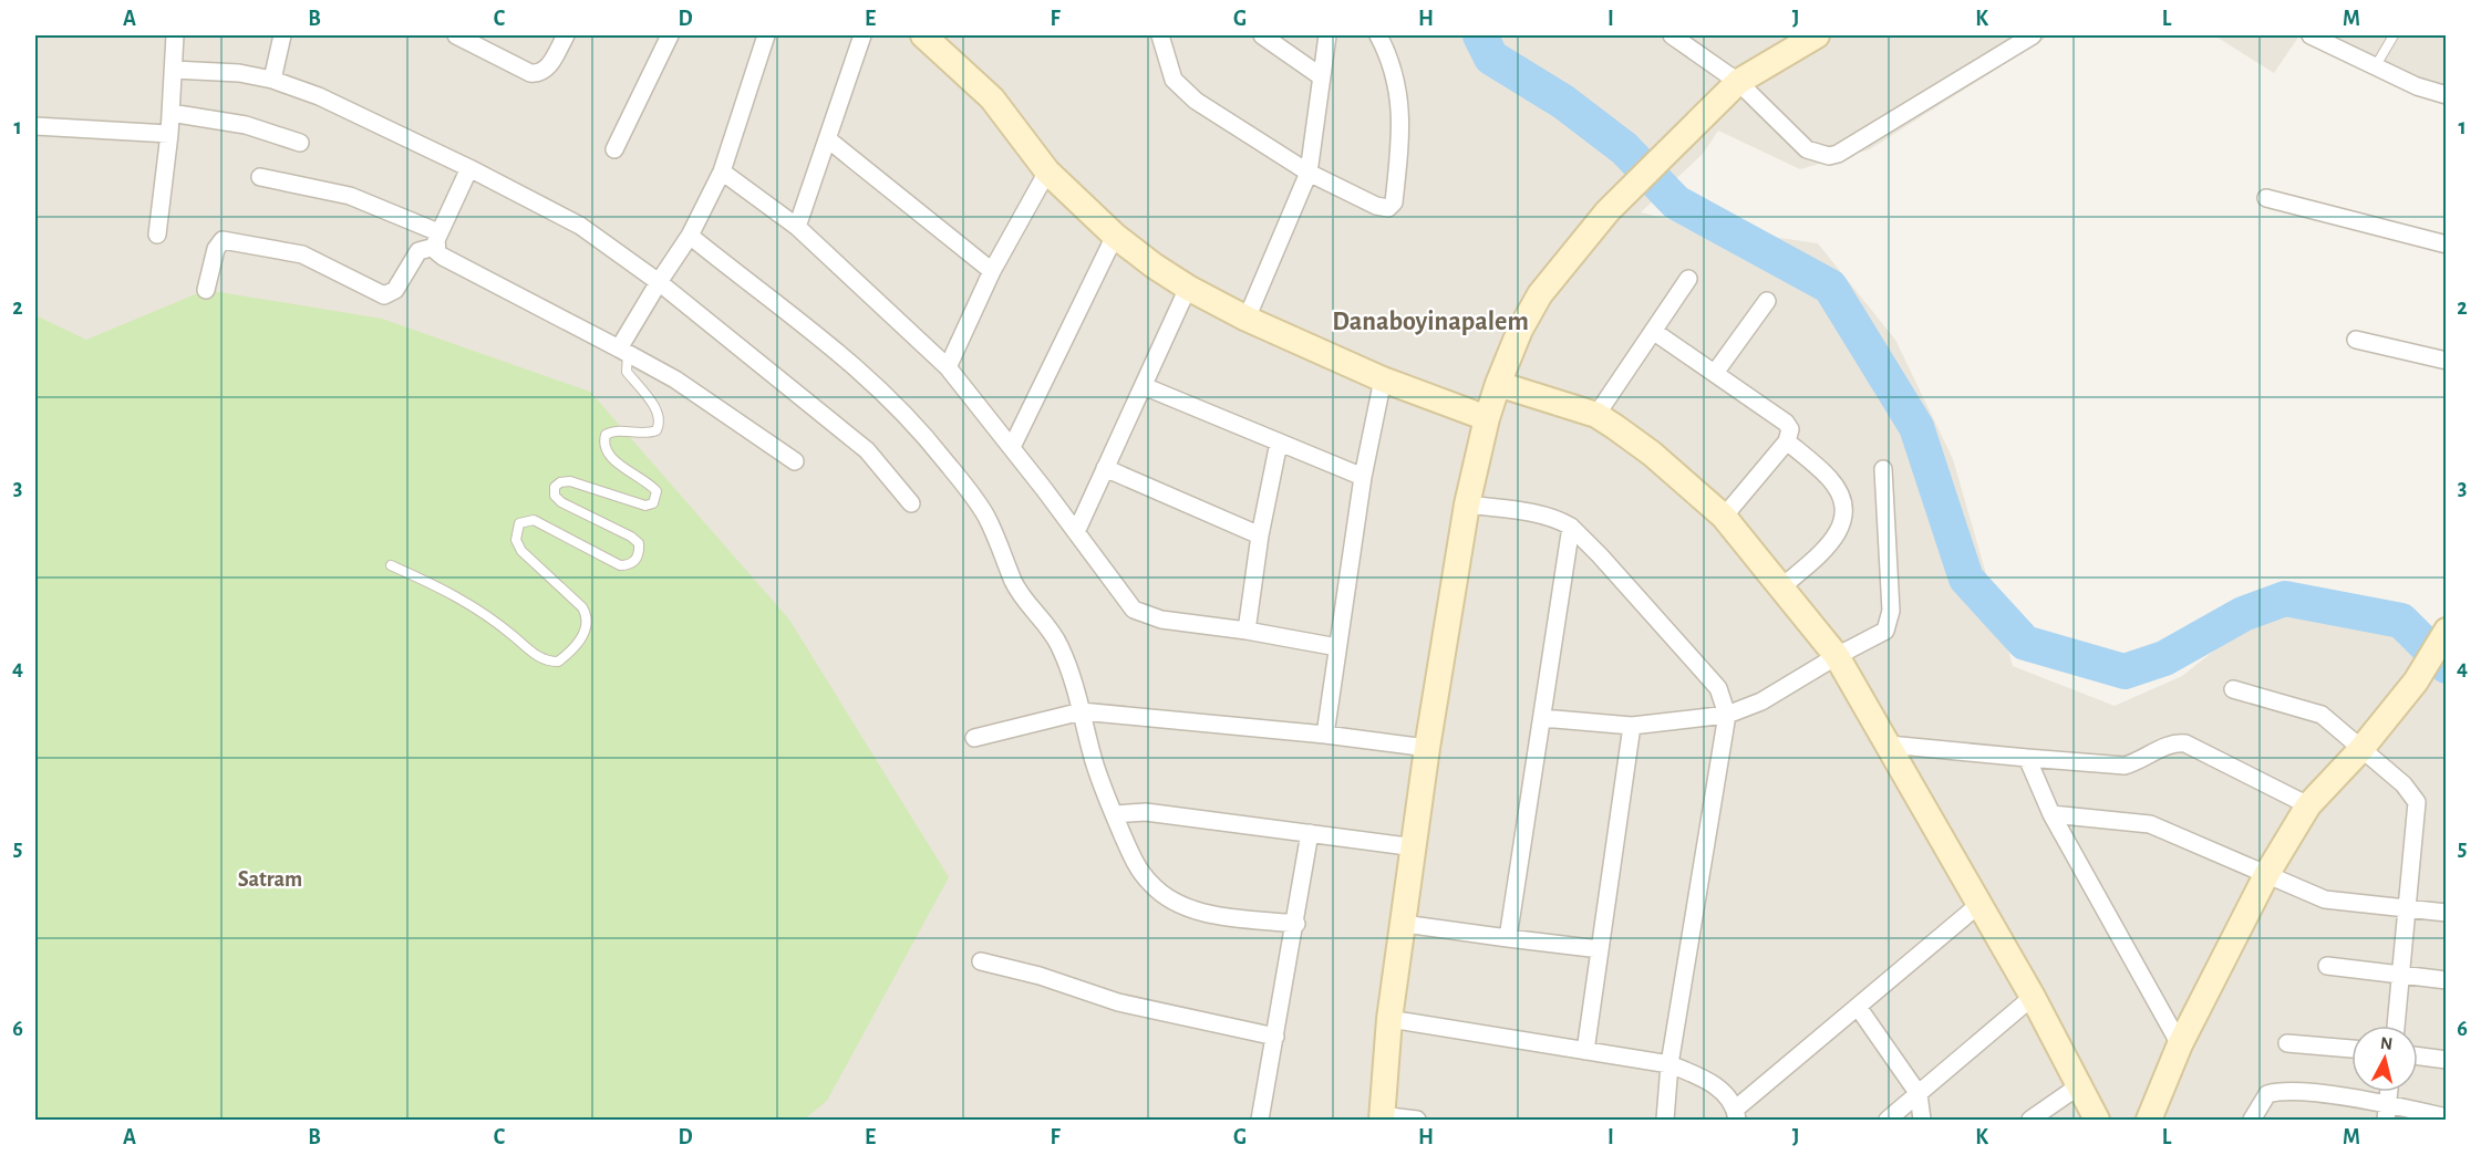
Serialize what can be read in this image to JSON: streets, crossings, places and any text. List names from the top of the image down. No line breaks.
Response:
{"districts":["Danaboyinapalem","Satram"],"north":"top","grid":{"columns":["A","B","C","D","E","F","G","H","I","J","K","L","M"],"rows":["1","2","3","4","5","6"]}}
